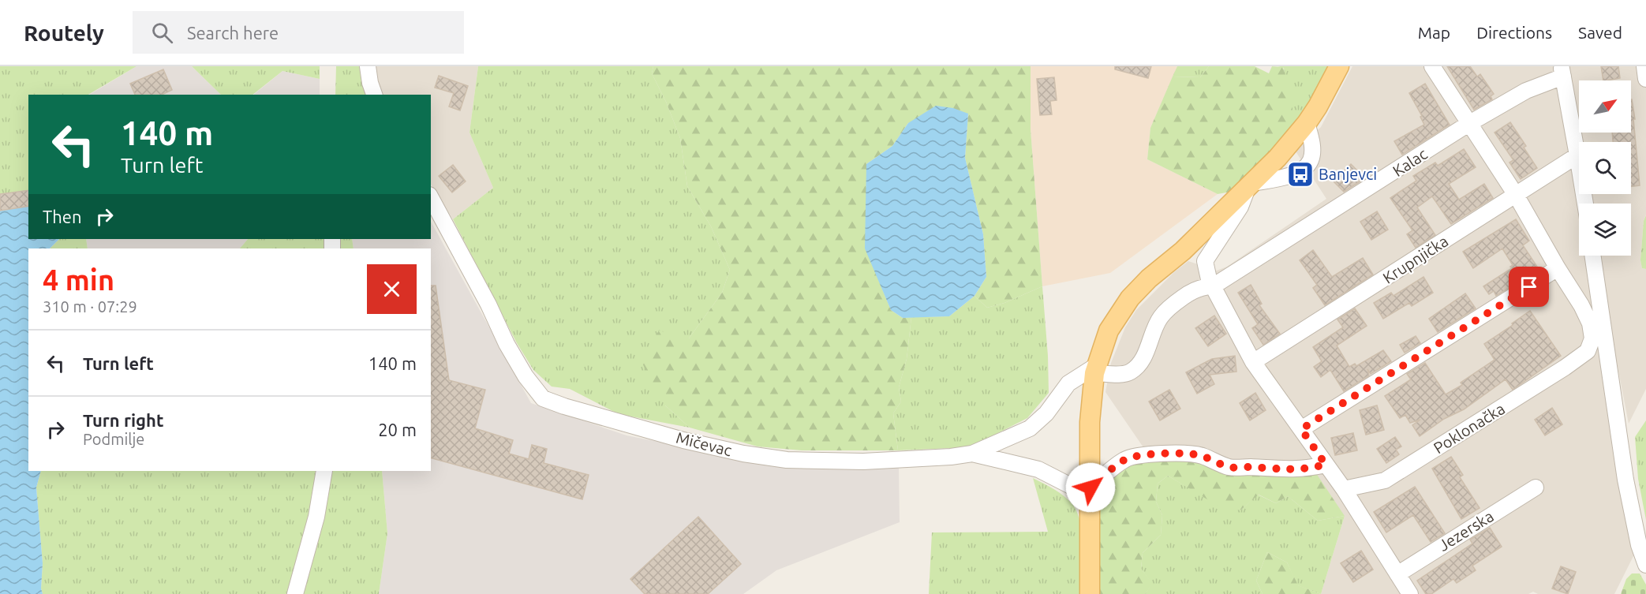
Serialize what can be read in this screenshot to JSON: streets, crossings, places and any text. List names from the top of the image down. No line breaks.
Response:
{"streets":{"street":["Kalac","Krupnjička","Poklonačka","Mičevac","Jezerska"]},"places":{"bus stop":["Banjevci"]},"north":"top right","page":{"header":"Routely","search":"Search here","nav":["Map","Directions","Saved"],"turn":["140 m","Turn left"],"then":"Then","heading":["4 min","310 m · 07:29"],"list":[{"name":"Turn left","value":"140 m"},{"name":"Turn right","note":"Podmilje","value":"20 m"}]}}
